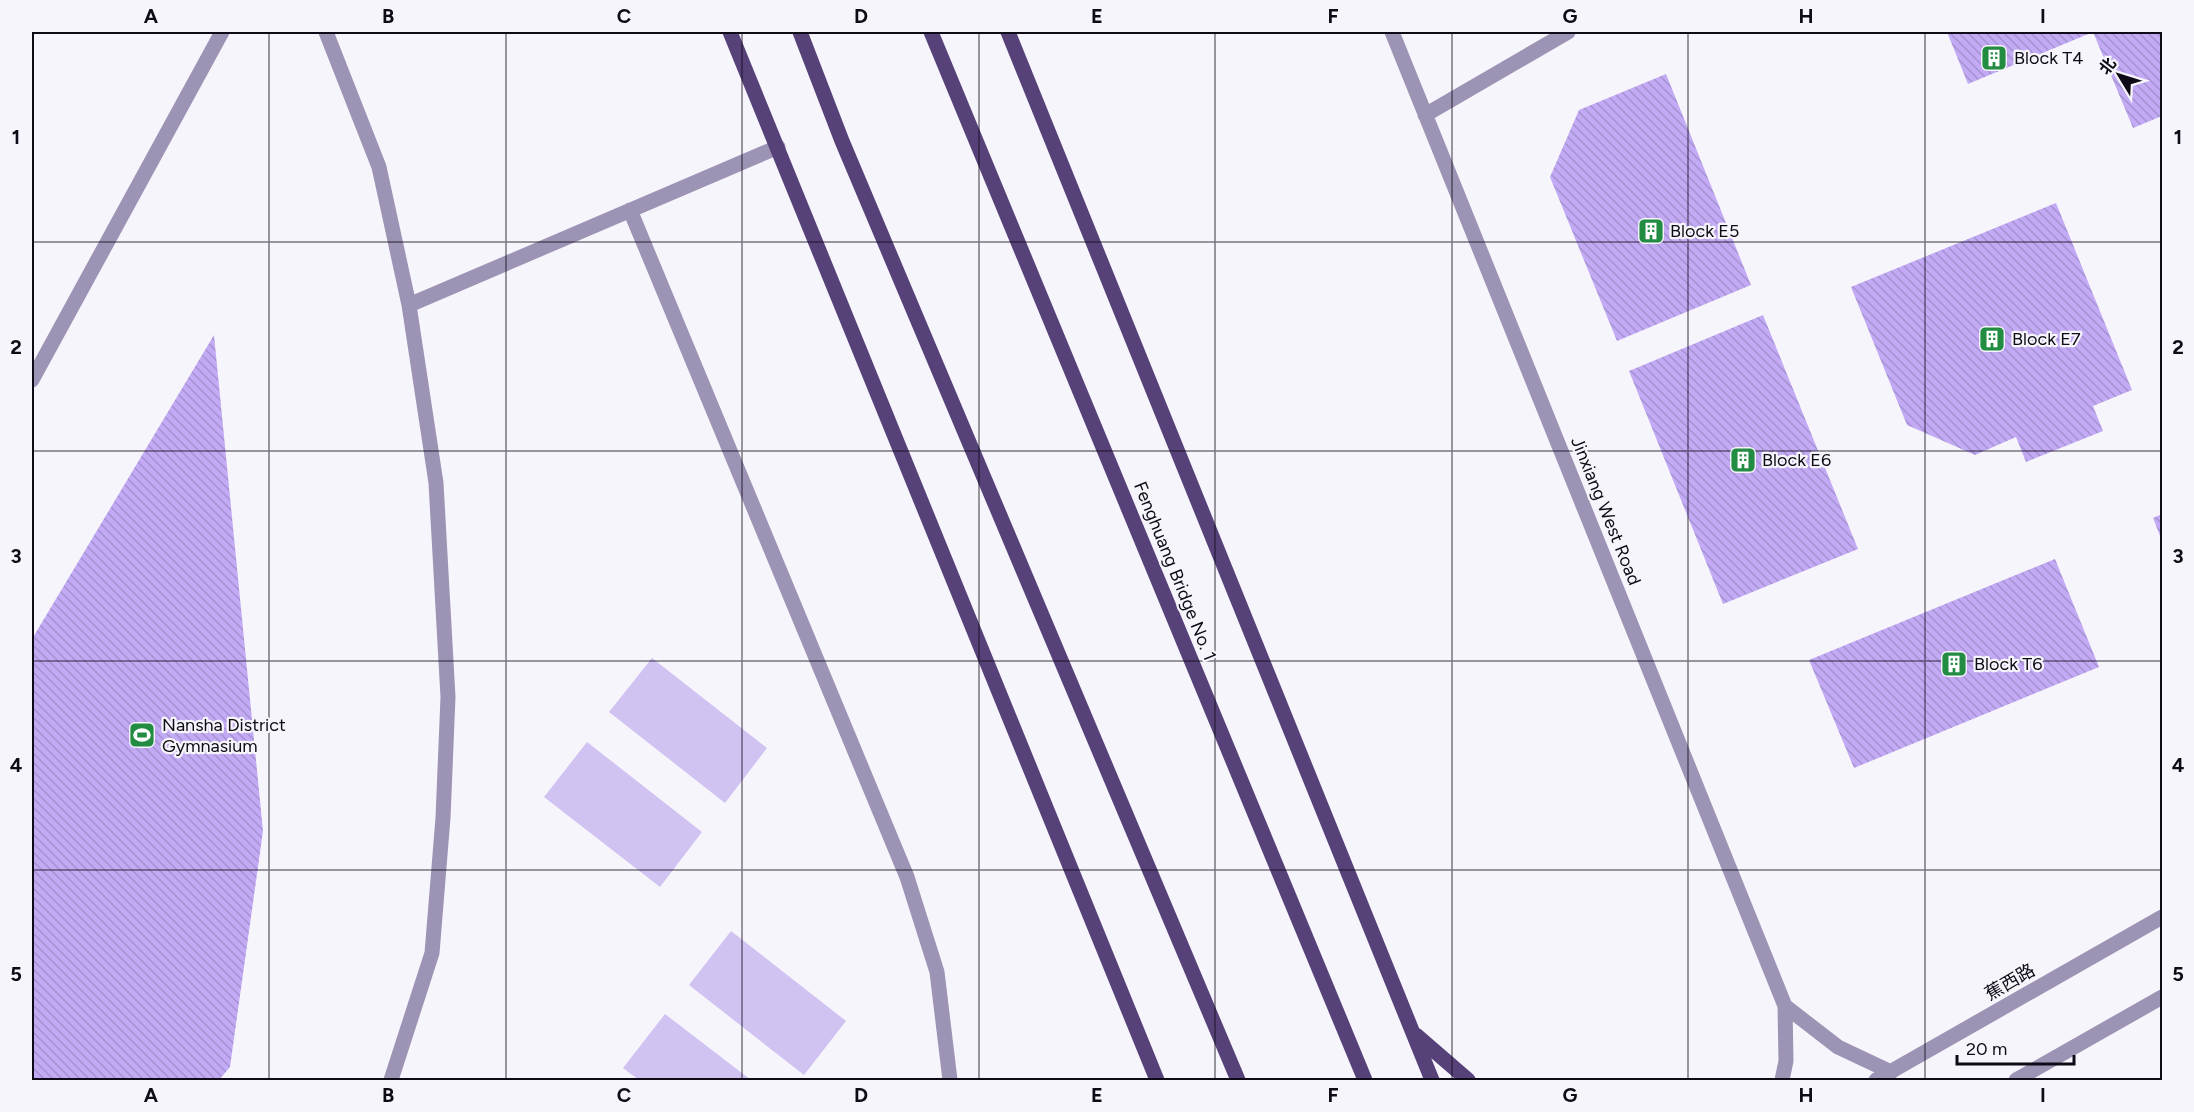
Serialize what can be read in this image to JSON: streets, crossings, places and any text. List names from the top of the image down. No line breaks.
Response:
{"streets":{"main road":["Fenghuang Bridge No. 1"],"street":["Jinxiang West Road","蕉西路"]},"places":{"building":["Block T4","Block E5","Block E7","Block E6","Block T6"],"sports":["Nansha District Gymnasium"]},"scale_bar":"20 m","north":"top left","grid":{"columns":["A","B","C","D","E","F","G","H","I"],"rows":["1","2","3","4","5"]}}
